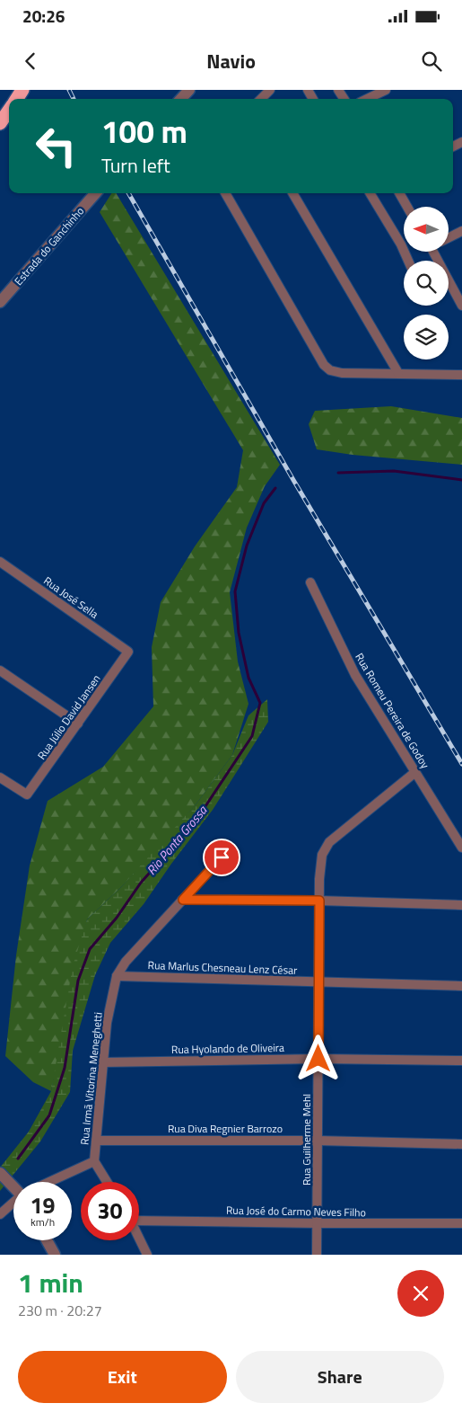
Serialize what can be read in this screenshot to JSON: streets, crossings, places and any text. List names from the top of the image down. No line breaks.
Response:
{"streets":{"street":["Estrada do Ganchinho","Rua José Sella","Rua Romeu Pereira de Godoy","Rua Júlio David Jansen","Rua Marlus Chesneau Lenz César","Rua Hyolando de Oliveira","Rua Irmã Vitorina Meneghetti","Rua Diva Regnier Barrozo","Rua Guilherme Mehl","Rua José do Carmo Neves Filho"]},"crossings":[["Rua José Sella","Rua Júlio David Jansen"],["Rua Romeu Pereira de Godoy","Rua Guilherme Mehl"],["Rua Marlus Chesneau Lenz César","Rua Irmã Vitorina Meneghetti"],["Rua Marlus Chesneau Lenz César","Rua Guilherme Mehl"],["Rua Hyolando de Oliveira","Rua Irmã Vitorina Meneghetti"],["Rua Hyolando de Oliveira","Rua Guilherme Mehl"],["Rua Irmã Vitorina Meneghetti","Rua Diva Regnier Barrozo"],["Rua Diva Regnier Barrozo","Rua Guilherme Mehl"],["Rua Guilherme Mehl","Rua José do Carmo Neves Filho"]],"water":["Rio Ponta Grossa"],"north":"left","page":{"status":"20:26","header":"Navio","turn":["100 m","Turn left"],"speed":"19 km/h","limit":"30","heading":["1 min","230 m · 20:27"],"buttons":["Exit","Share"]}}
